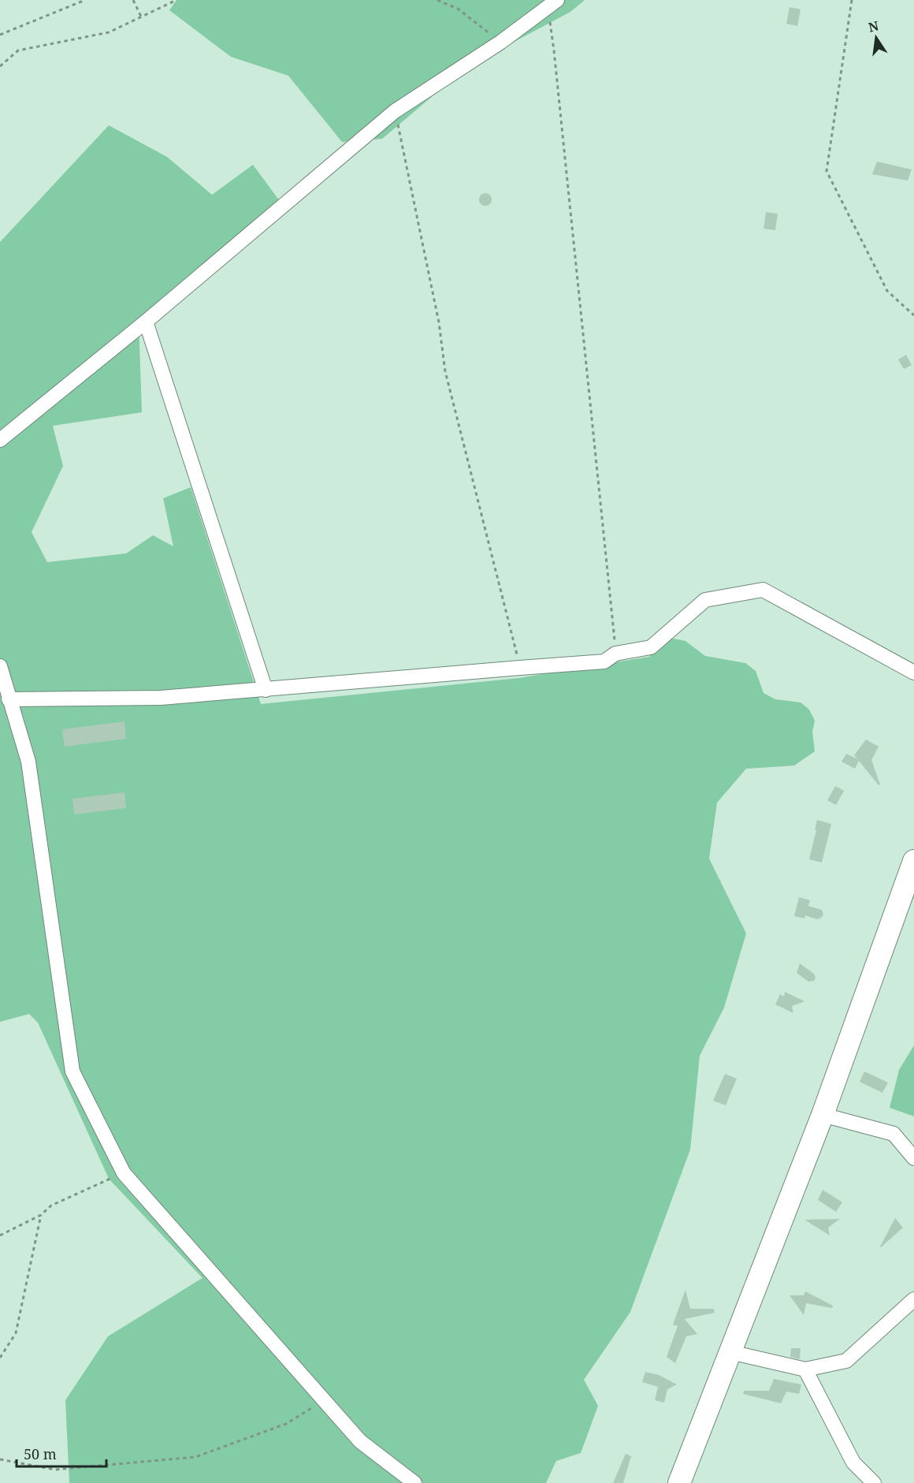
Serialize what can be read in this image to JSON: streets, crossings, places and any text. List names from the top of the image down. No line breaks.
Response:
{"scale_bar":"50 m","north":"top"}
